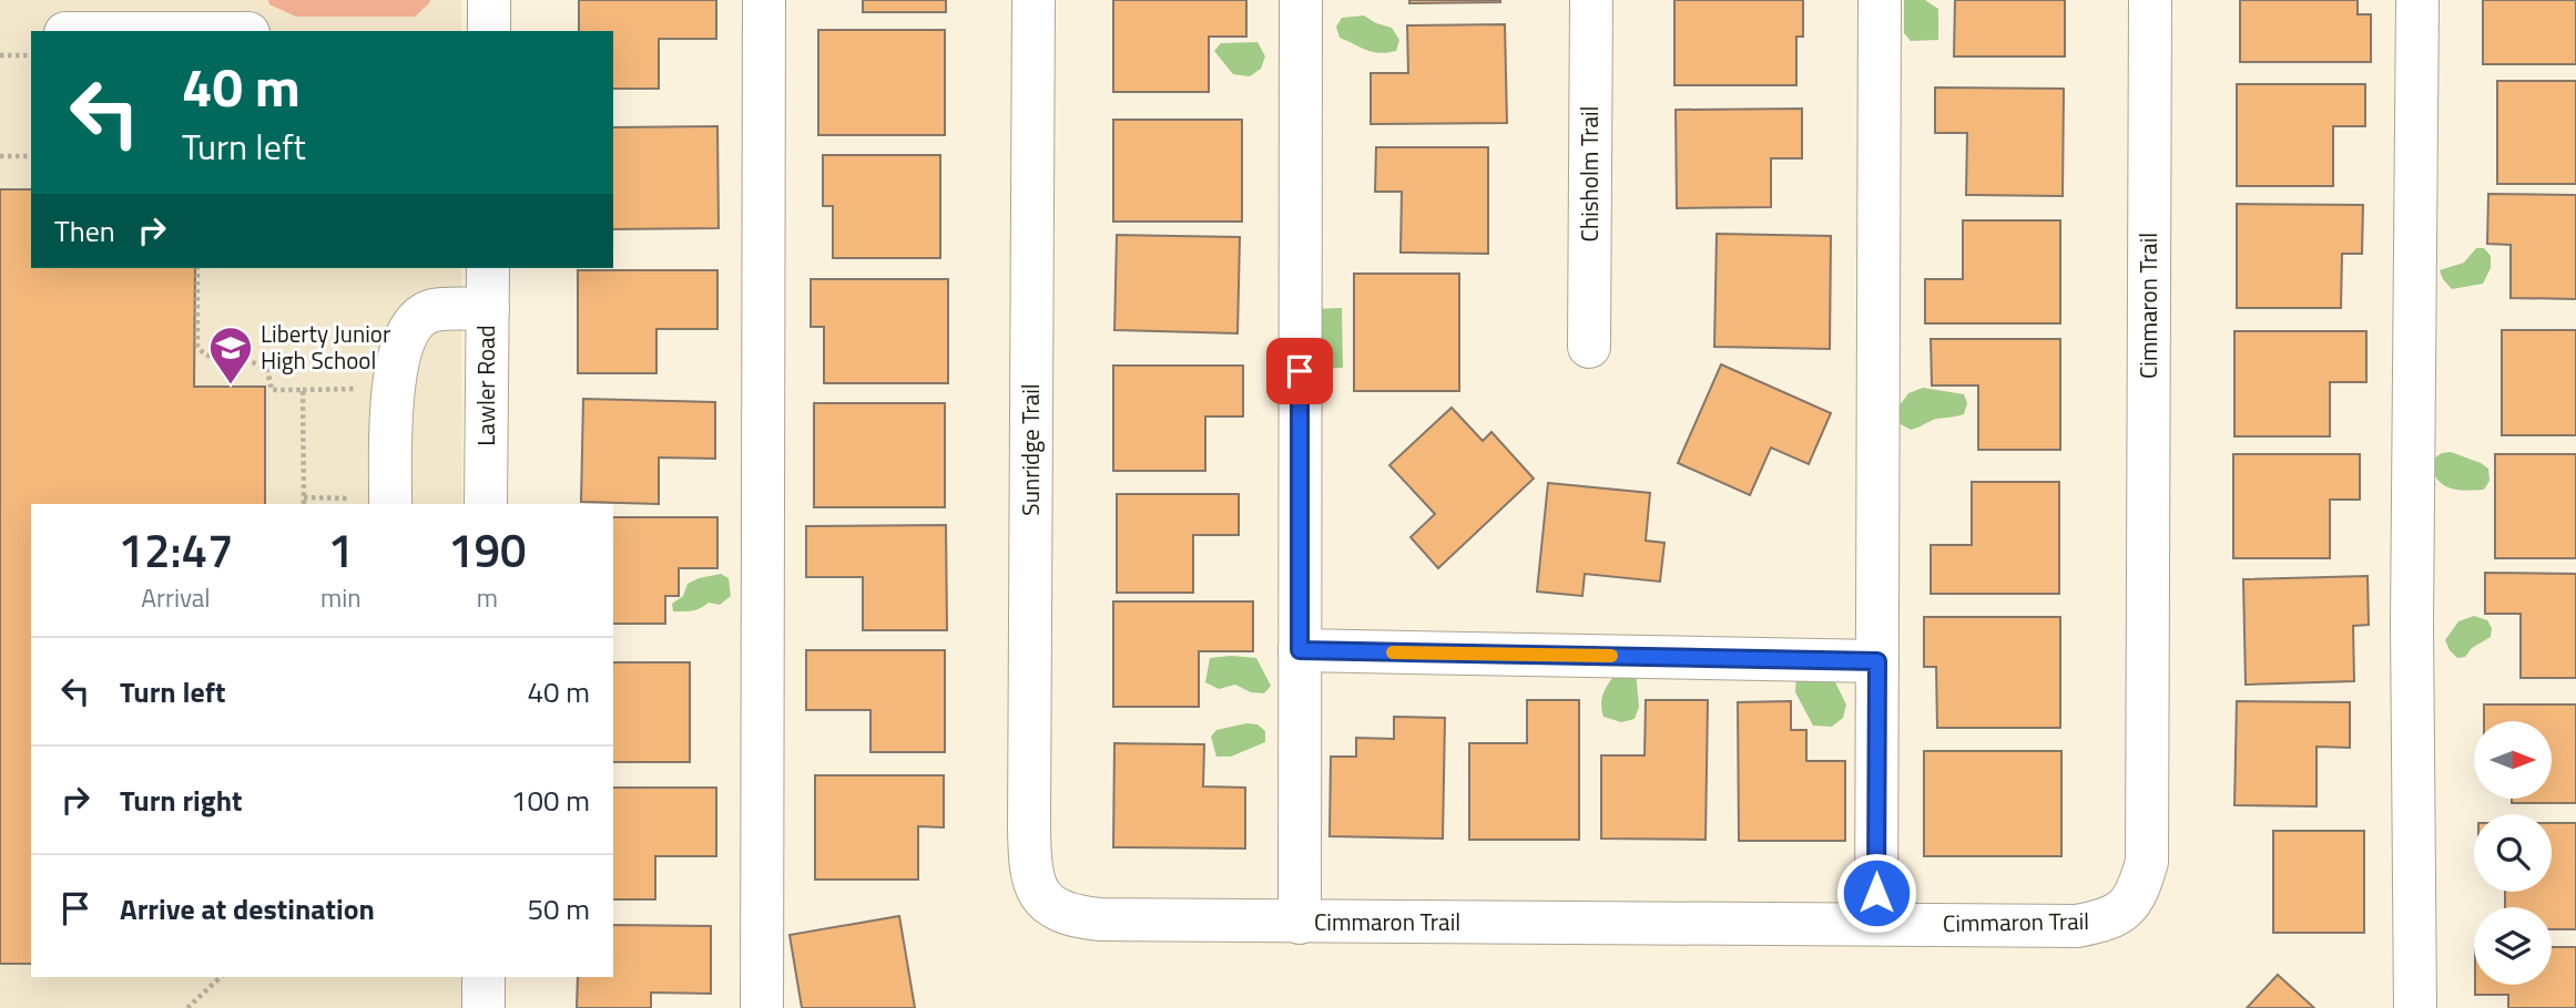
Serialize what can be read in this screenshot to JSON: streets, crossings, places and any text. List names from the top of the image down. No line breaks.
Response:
{"streets":{"street":["Chisholm Trail","Cimmaron Trail","Lawler Road","Sunridge Trail"]},"crossings":[["Cimmaron Trail","Sunridge Trail"]],"places":{"school or university":["Liberty Junior High School"]},"north":"right","page":{"turn":["40 m","Turn left"],"then":"Then","eta":["12:47","Arrival","1","min","190","m"],"list":[{"name":"Turn left","value":"40 m"},{"name":"Turn right","value":"100 m"},{"name":"Arrive at destination","value":"50 m"}]}}
